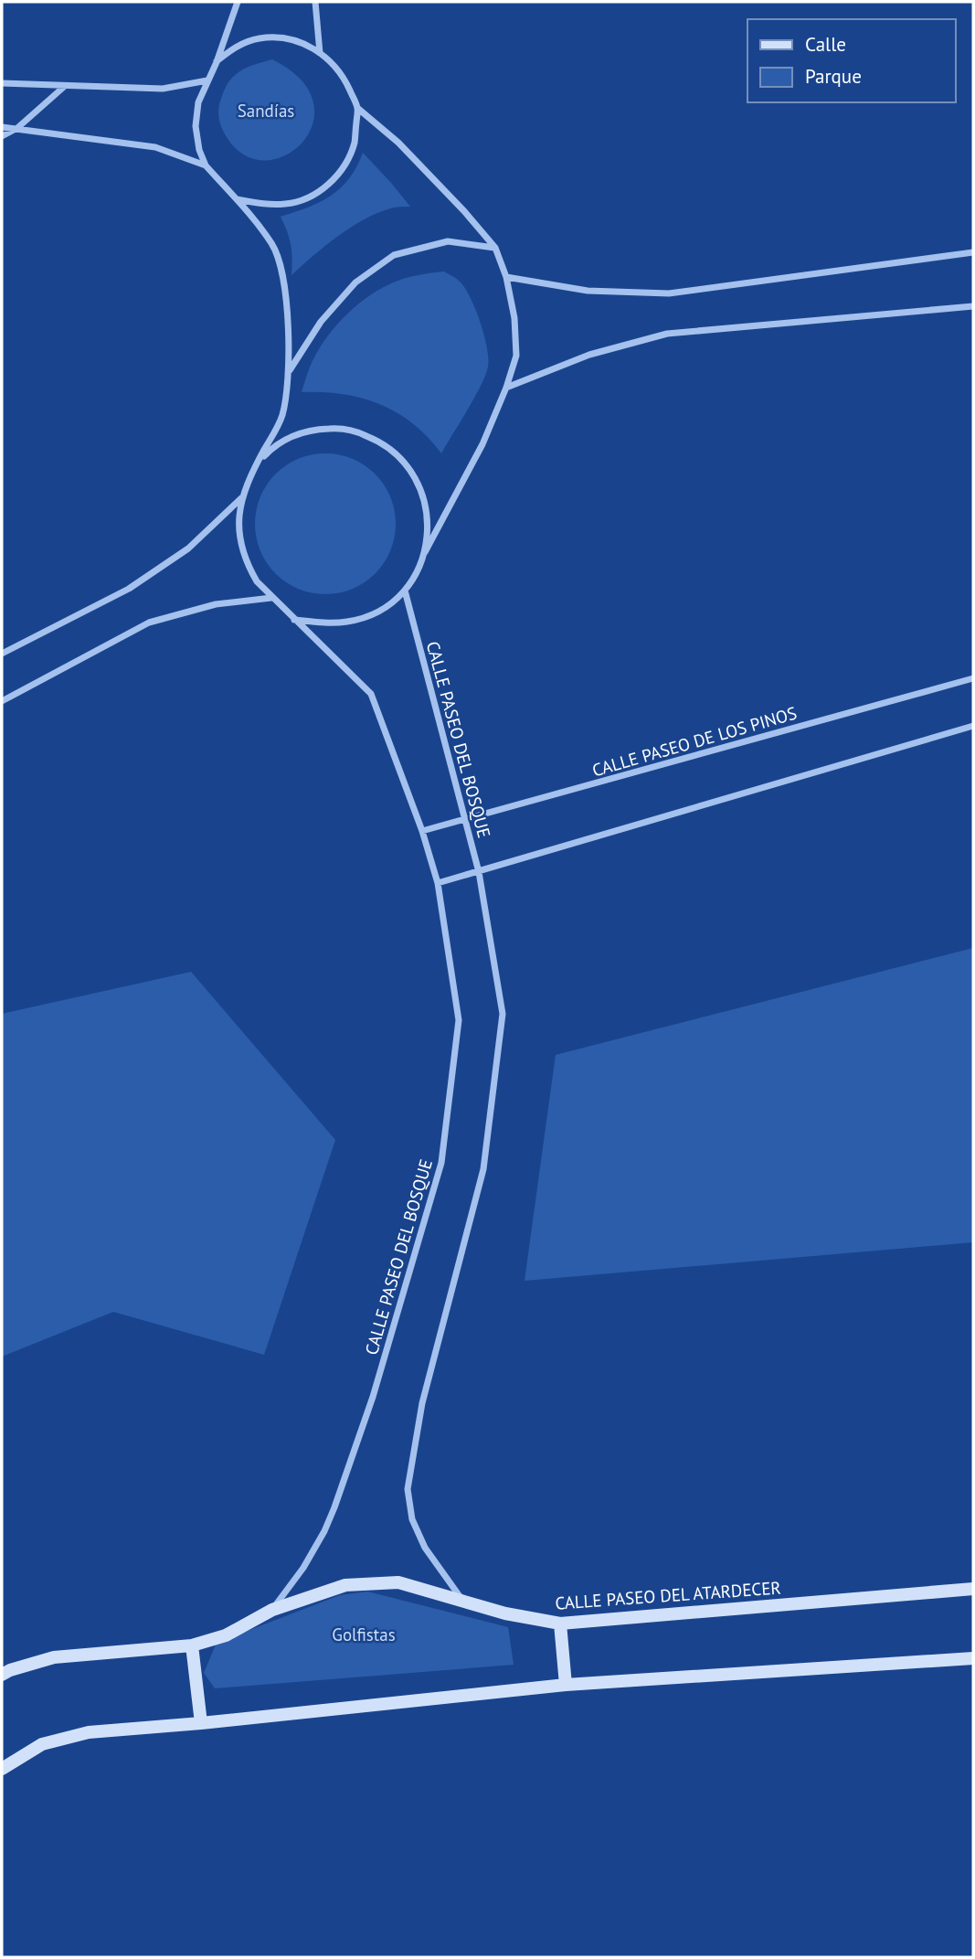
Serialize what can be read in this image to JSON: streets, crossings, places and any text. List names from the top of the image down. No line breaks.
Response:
{"streets":{"street":["CALLE PASEO DEL BOSQUE","CALLE PASEO DE LOS PINOS","CALLE PASEO DEL ATARDECER"]},"crossings":[["CALLE PASEO DEL BOSQUE","CALLE PASEO DE LOS PINOS"],["CALLE PASEO DEL BOSQUE","CALLE PASEO DEL ATARDECER"]],"parks":["Sandías","Golfistas"],"legend":["Calle","Parque"]}
